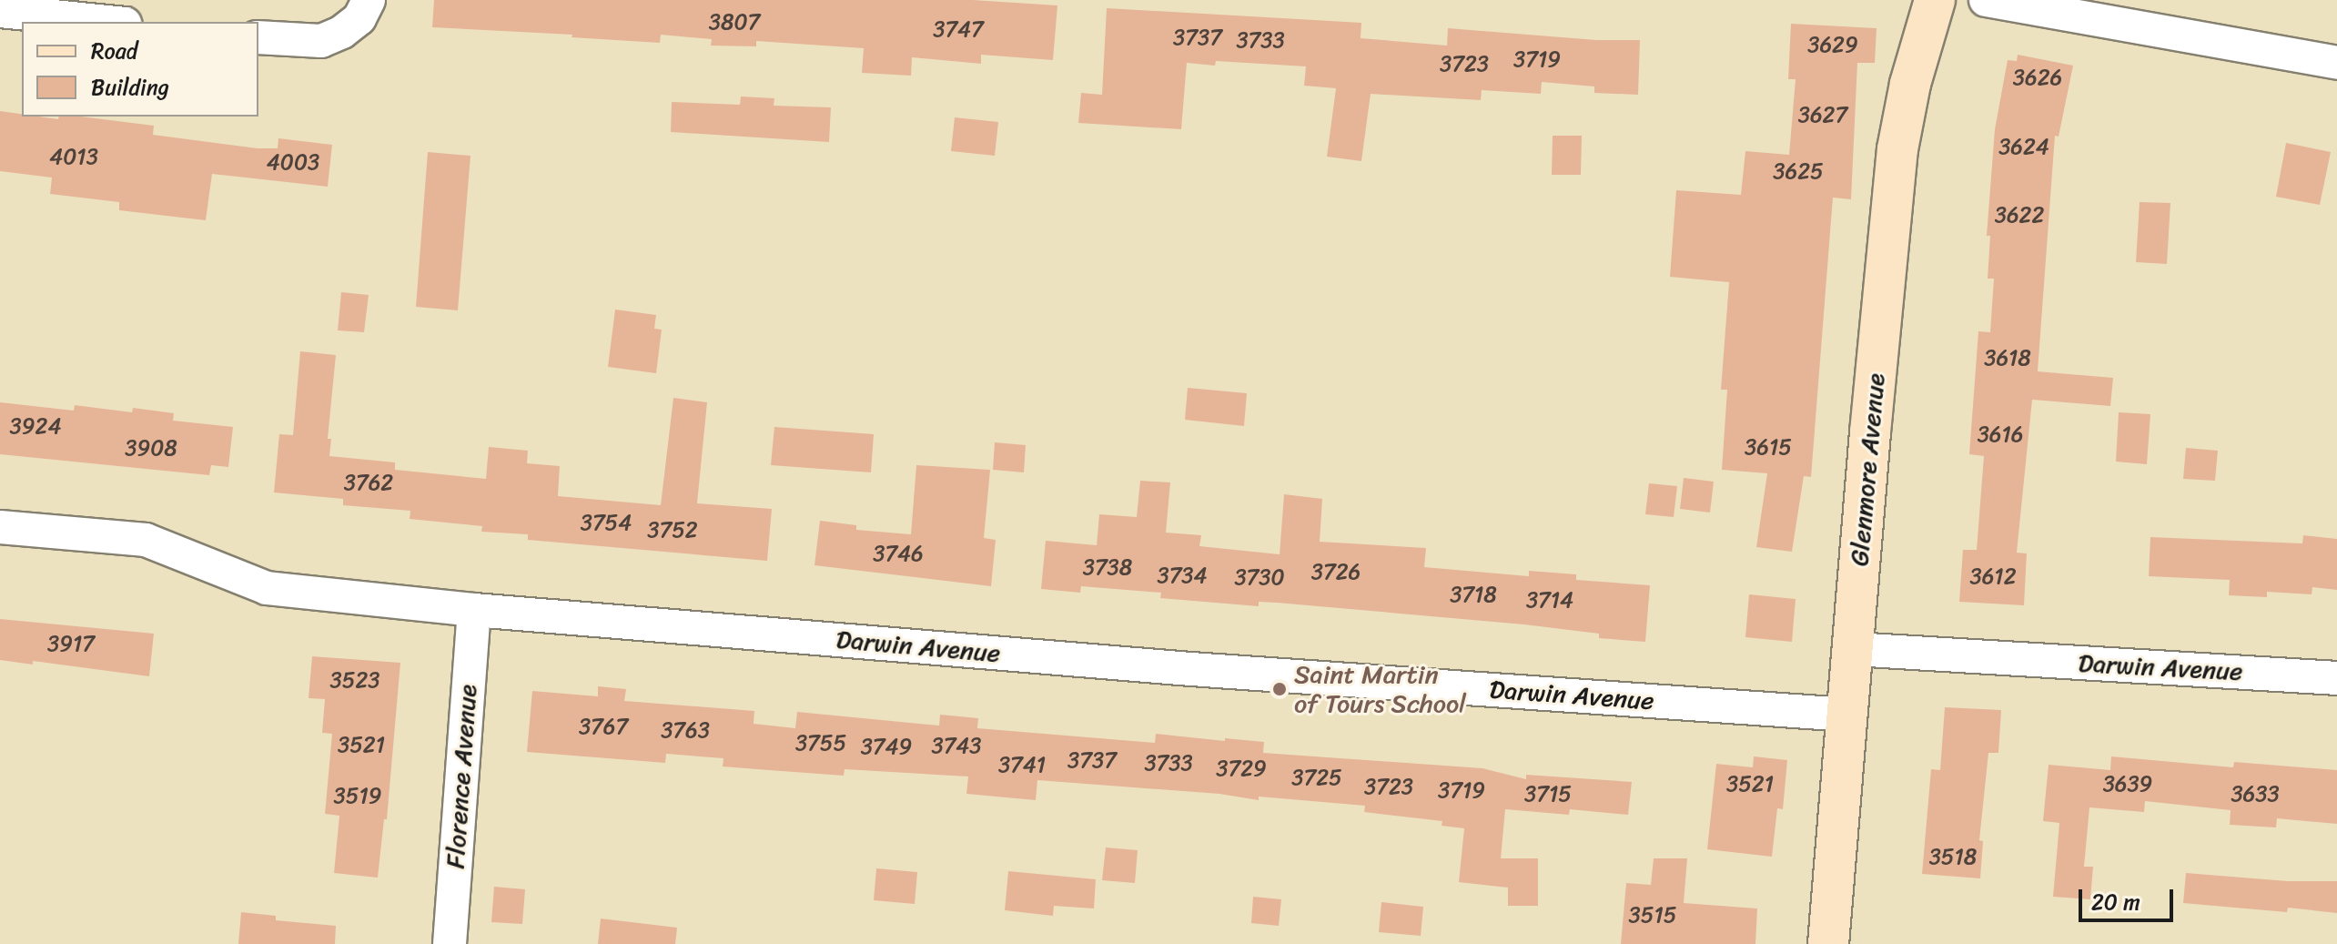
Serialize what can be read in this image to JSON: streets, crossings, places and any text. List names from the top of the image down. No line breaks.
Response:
{"streets":{"street":["Glenmore Avenue","Darwin Avenue","Florence Avenue"]},"crossings":[["Glenmore Avenue","Darwin Avenue"],["Darwin Avenue","Florence Avenue"]],"places":["Saint Martin of Tours School"],"house_numbers":["3807","3747","3737","3733","3629","3719","3723","3626","3627","3624","4013","4003","3625","3622","3618","3924","3616","3615","3908","3762","3754","3752","3746","3738","3726","3734","3612","3730","3718","3714","3917","3523","3767","3763","3755","3521","3743","3749","3737","3733","3741","3729","3725","3521","3639","3723","3719","3715","3633","3519","3518","3515"],"legend":["Road","Building"],"scale_bar":"20 m"}
